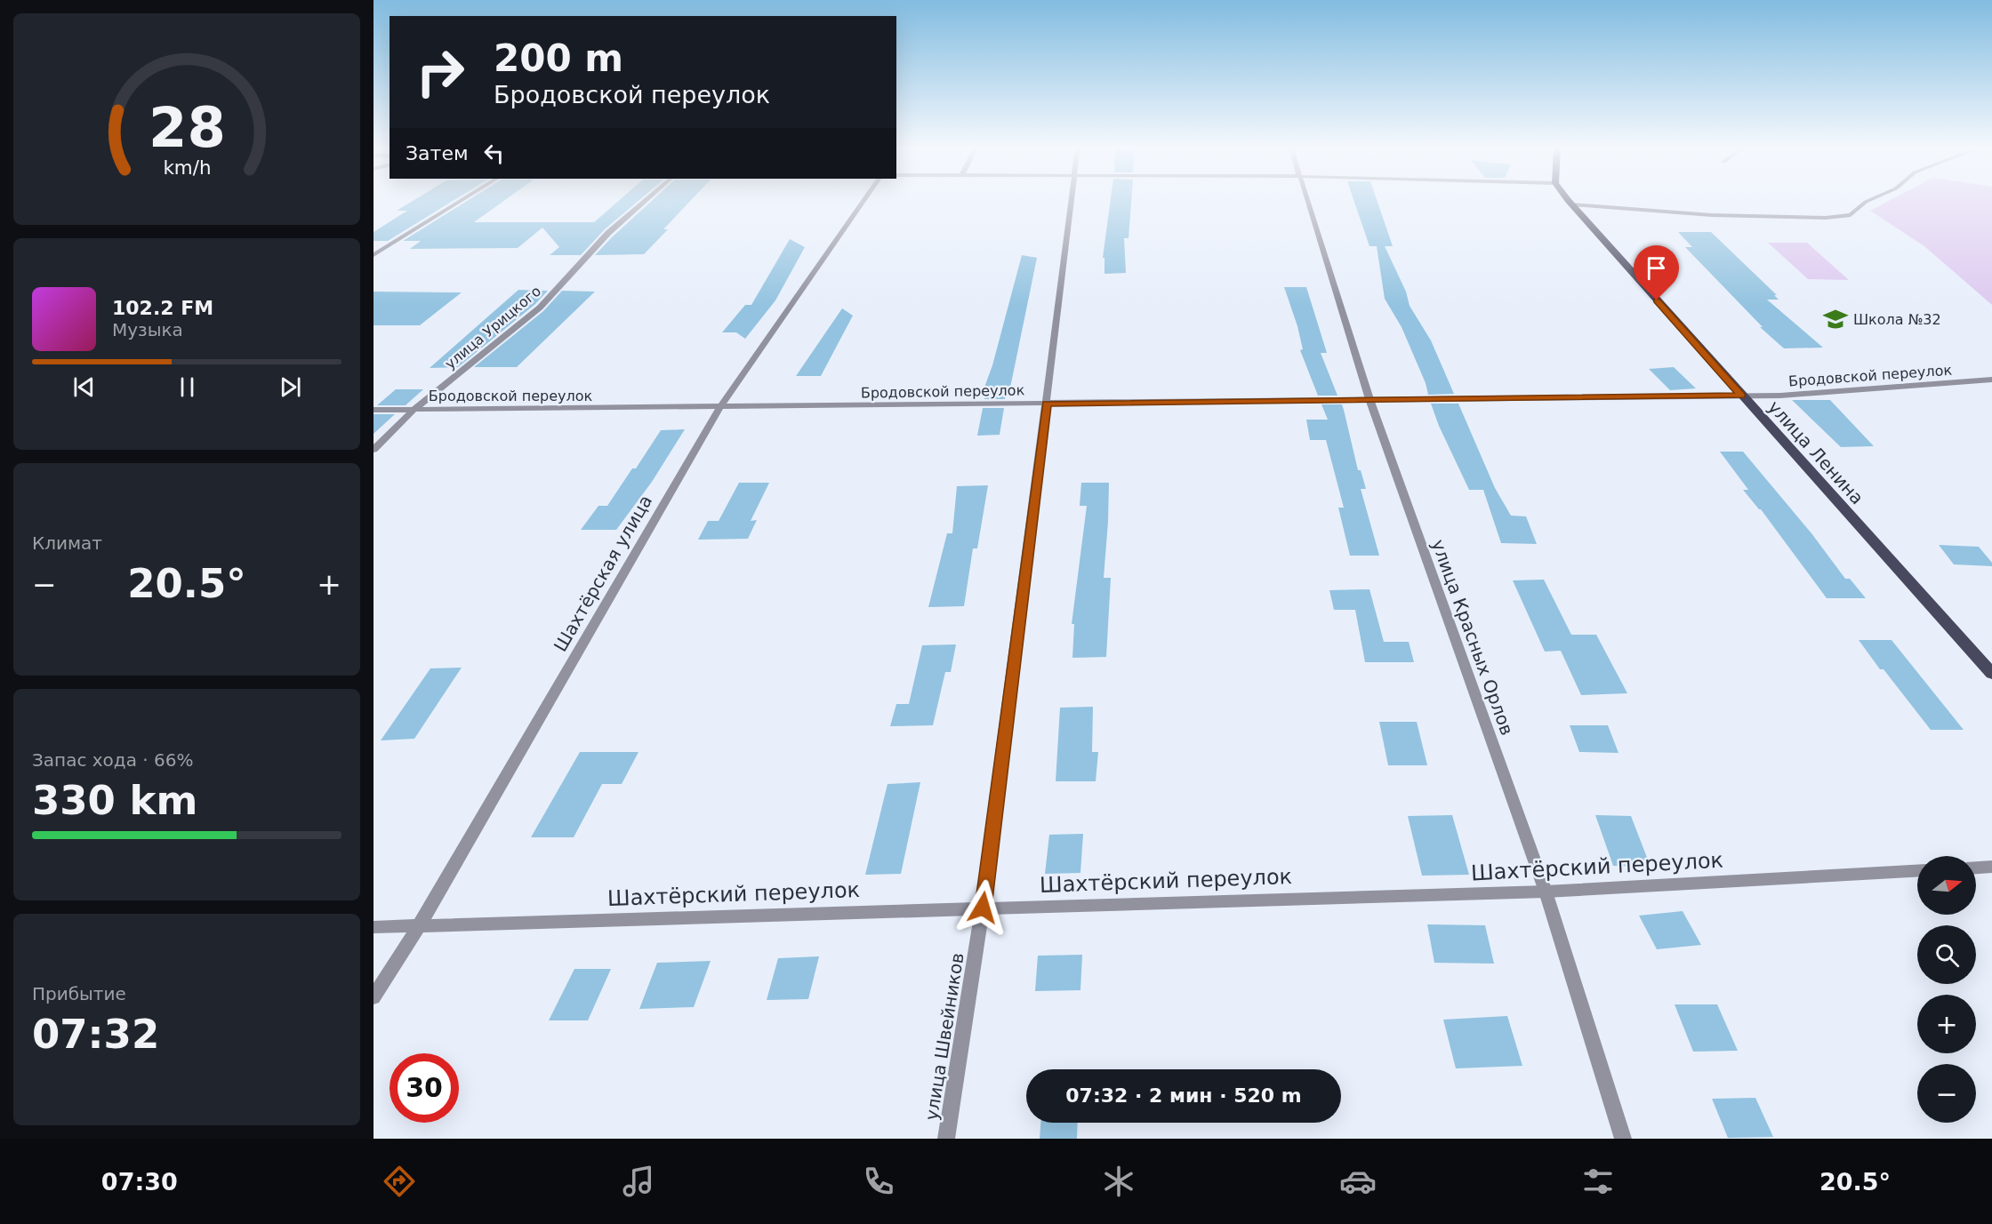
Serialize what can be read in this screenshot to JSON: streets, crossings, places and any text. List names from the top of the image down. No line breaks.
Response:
{"streets":{"main road":["улица Ленина"],"street":["улица Урицкого","Бродовской переулок","Шахтёрская улица","улица Красных Орлов","Шахтёрский переулок","улица Швейников"]},"crossings":[["улица Урицкого","Бродовской переулок"],["Бродовской переулок","улица Ленина"],["Бродовской переулок","Шахтёрская улица"],["Бродовской переулок","улица Красных Орлов"],["Бродовской переулок","улица Швейников"],["Шахтёрская улица","Шахтёрский переулок"],["улица Красных Орлов","Шахтёрский переулок"],["Шахтёрский переулок","улица Швейников"]],"places":{"school or university":["Школа №32"]},"north":"right","page":{"turn":["200 m","Бродовской переулок"],"then":"Затем","song":["102.2 FM","Музыка"],"tile":["Климат",["Запас хода · 66%","330 km"],["Прибытие","07:32"]],"heat":["−","20.5°","+"],"map_buttons":["+","−"],"limit":"30","trip":"07:32 · 2 мин · 520 m","tabs":["07:30","20.5°"],"gauge":["28","km/h"]}}
